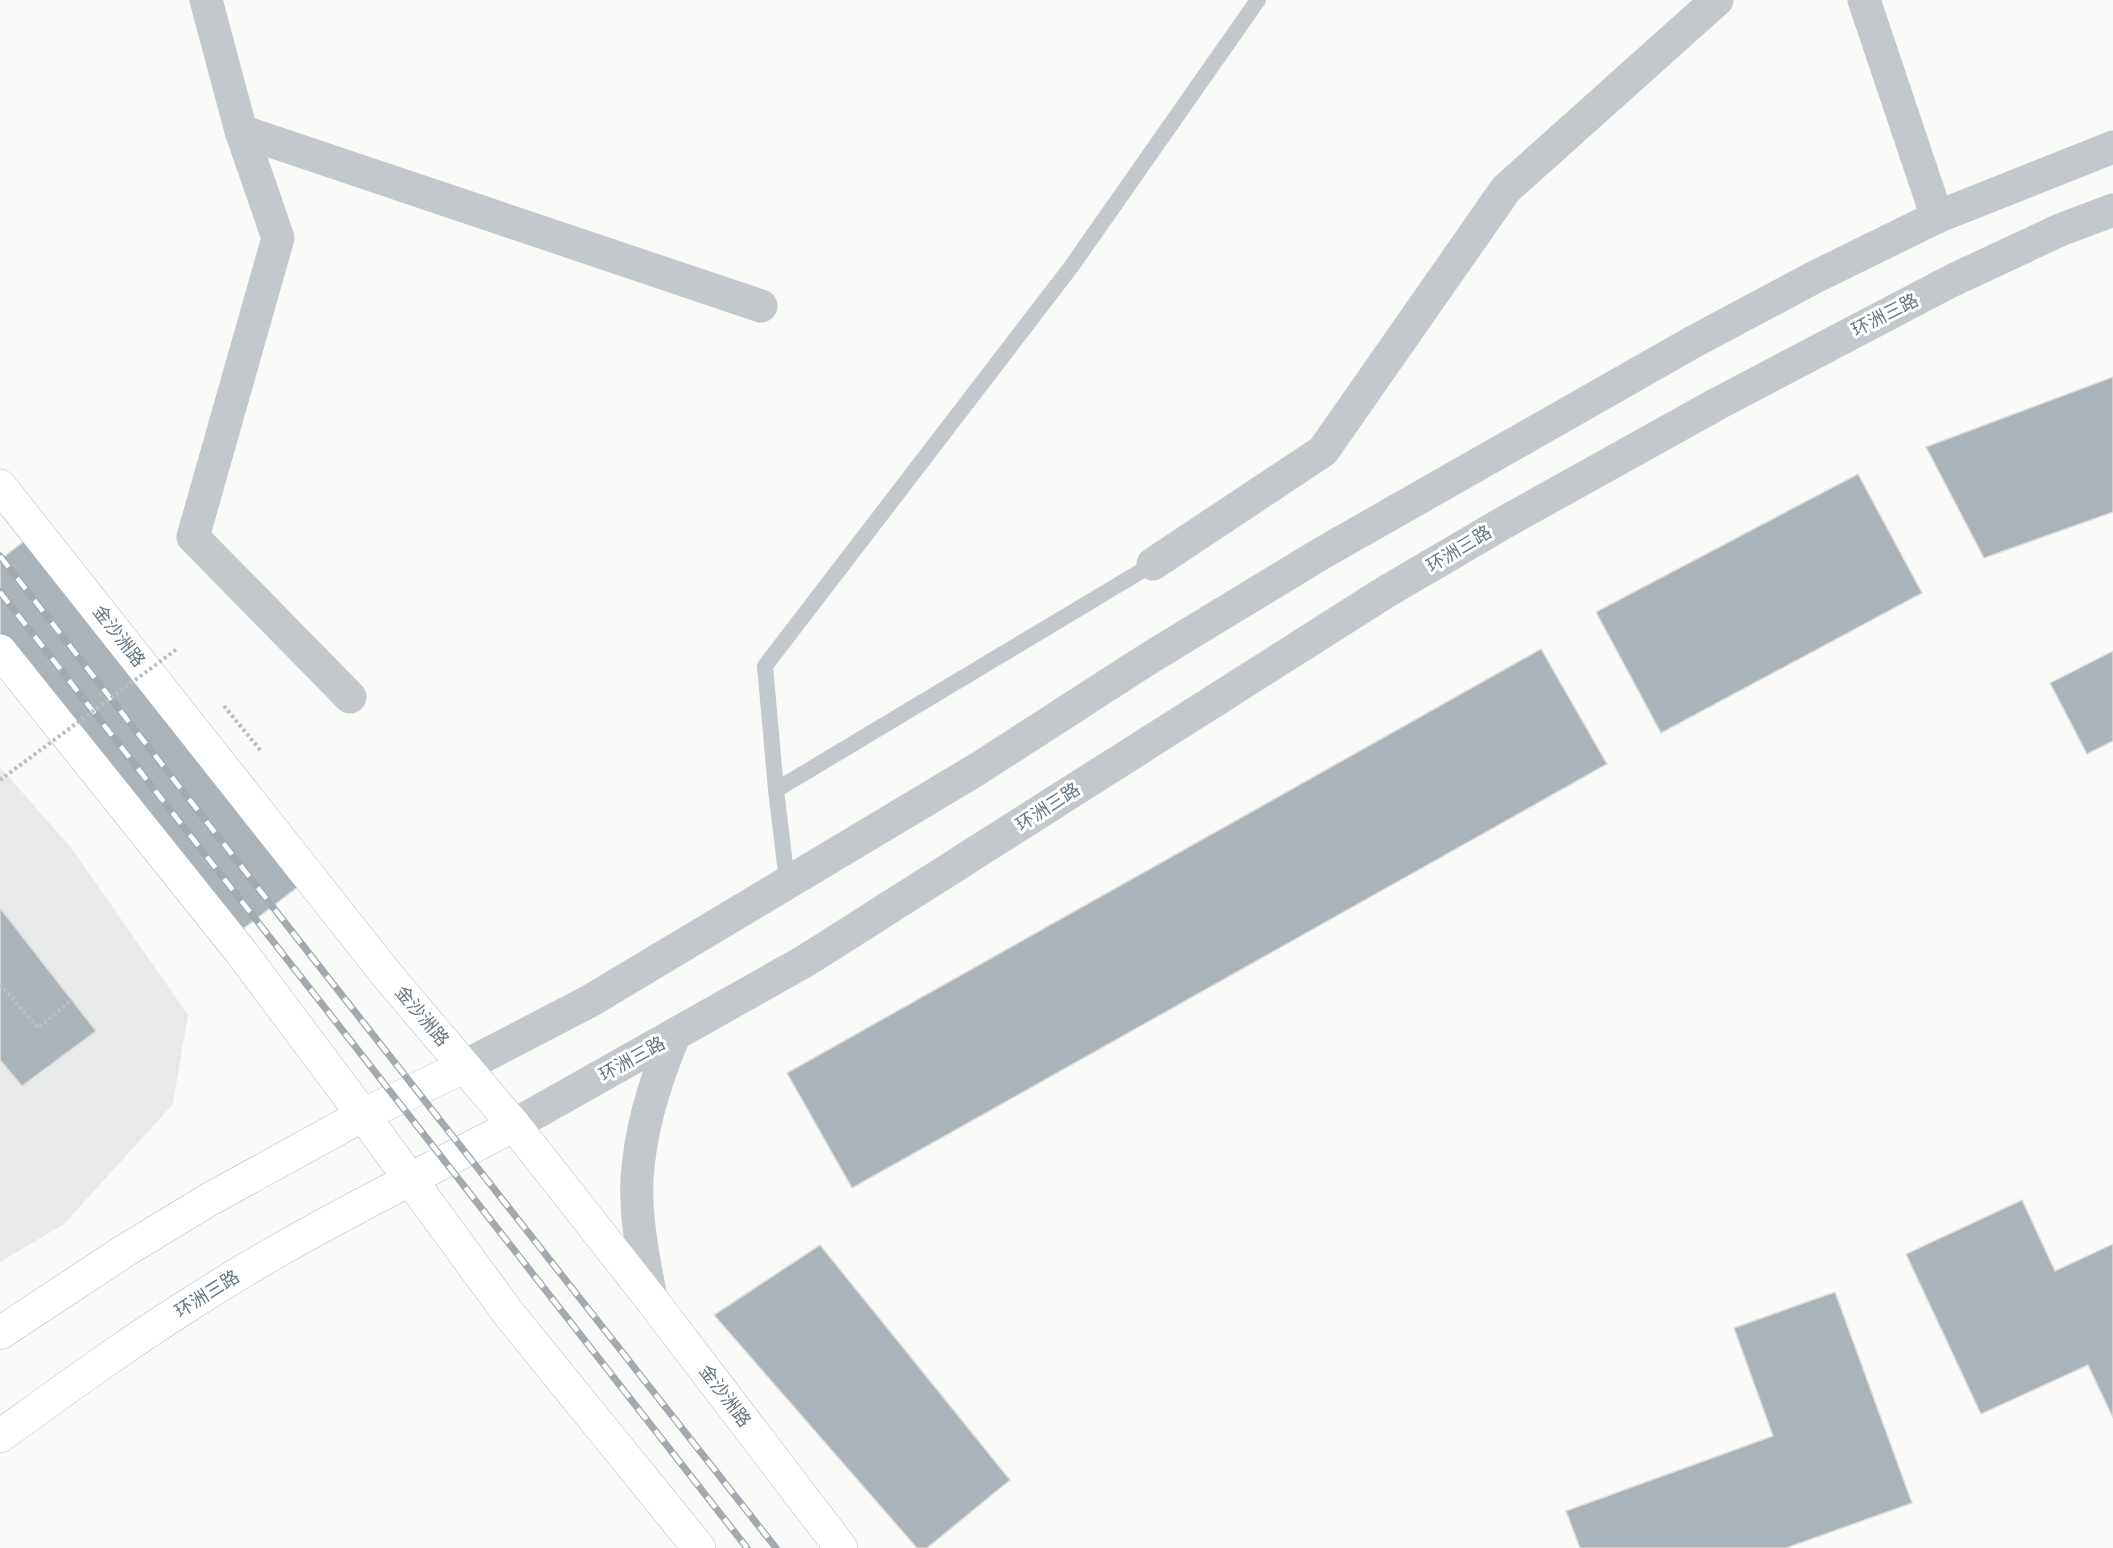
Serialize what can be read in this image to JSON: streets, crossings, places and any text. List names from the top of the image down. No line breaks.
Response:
{"streets":{"main road":["环洲三路","金沙洲路"]},"crossings":[["环洲三路","金沙洲路"]]}
